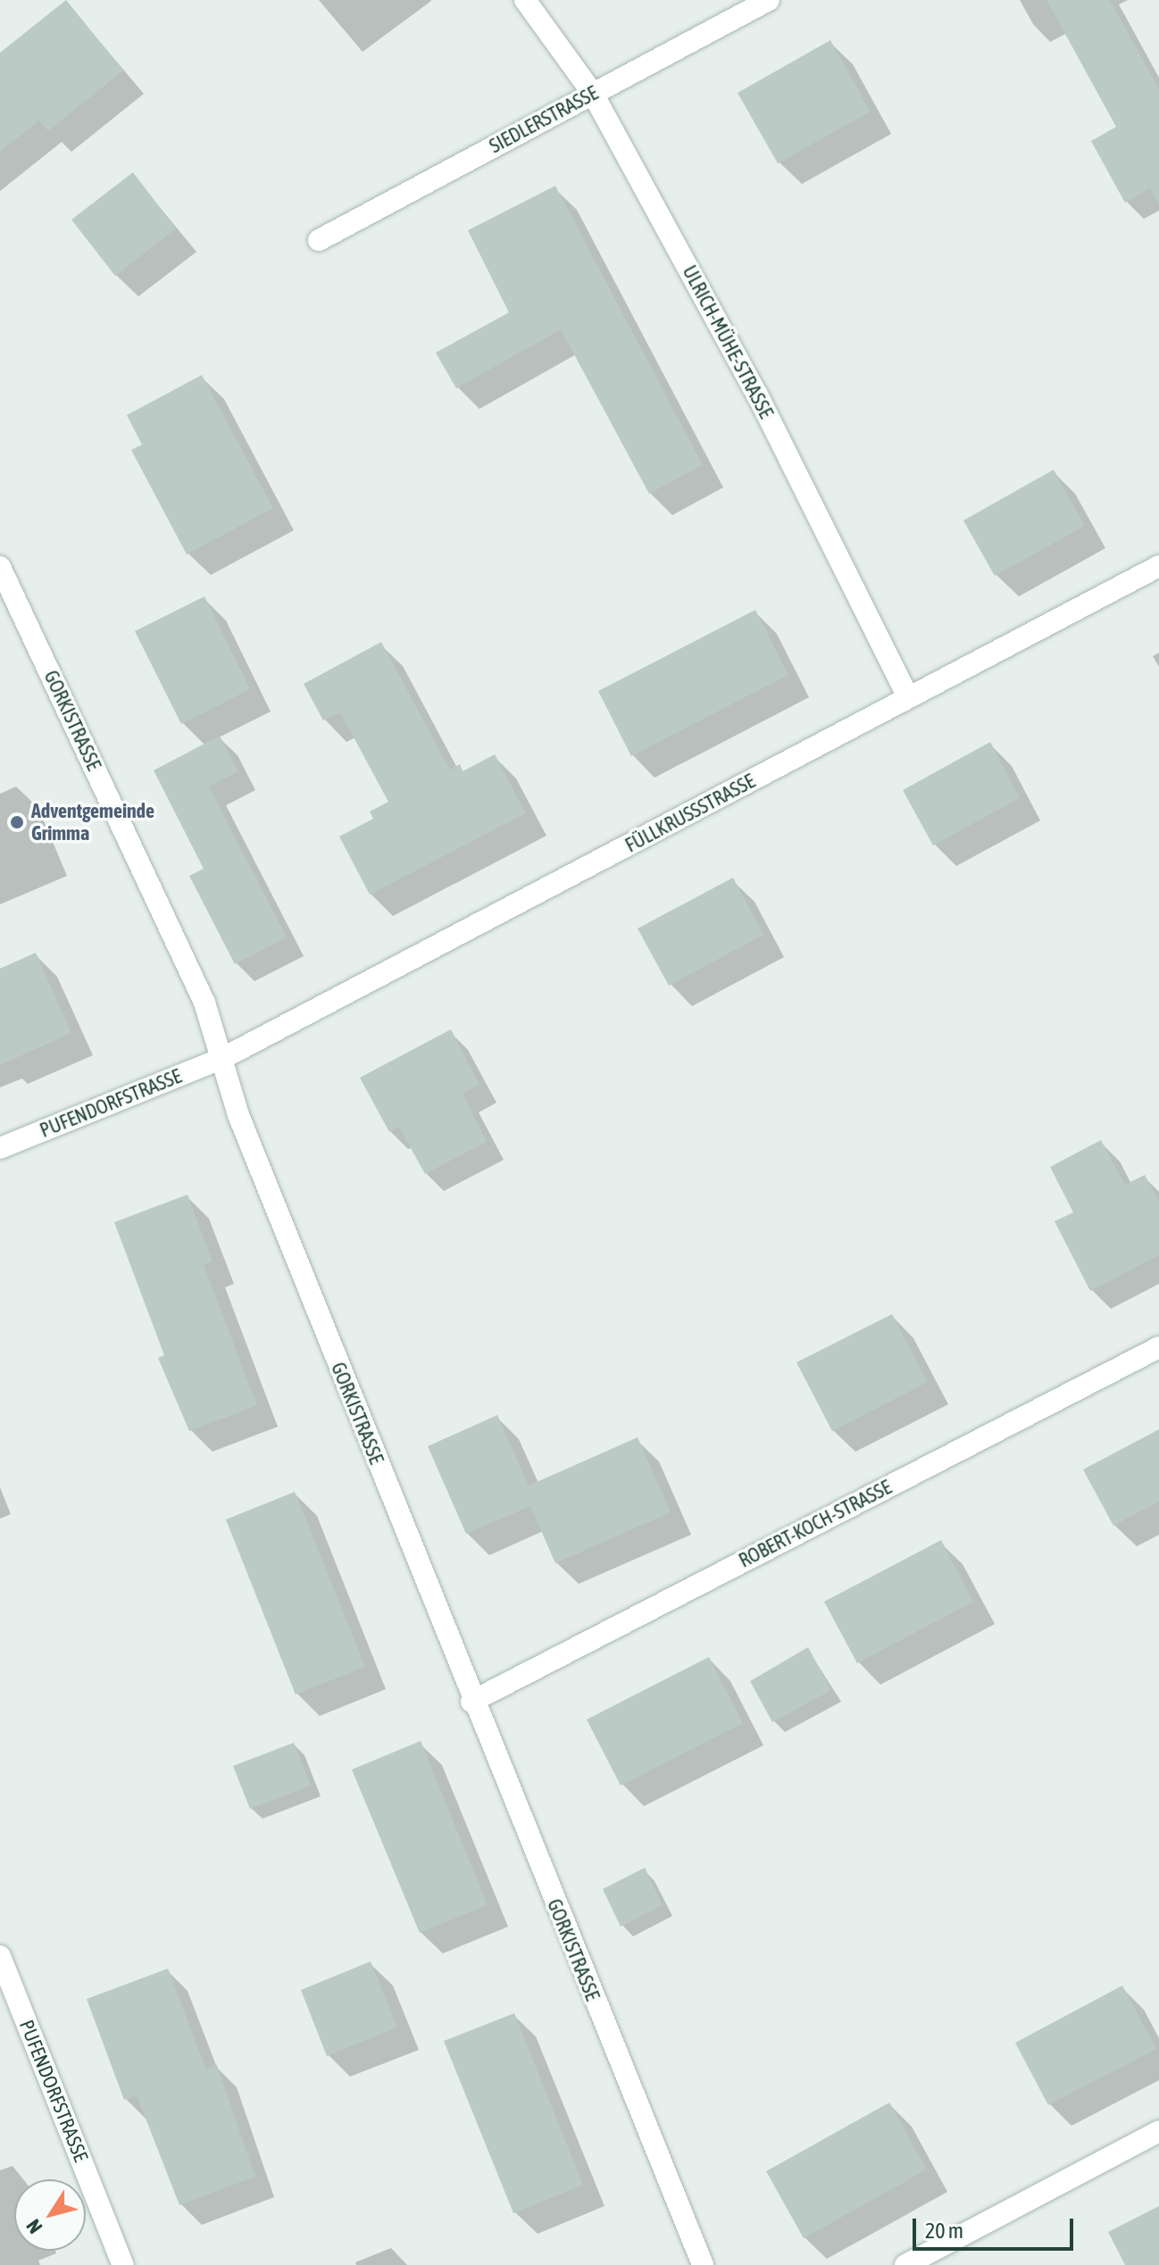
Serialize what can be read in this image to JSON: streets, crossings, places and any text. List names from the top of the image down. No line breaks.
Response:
{"streets":{"street":["SIEDLERSTRASSE","ULRICH-MÜHE-STRASSE","GORKISTRASSE","FÜLLKRUSSSTRASSE","PUFENDORFSTRASSE","ROBERT-KOCH-STRASSE"]},"crossings":[["SIEDLERSTRASSE","ULRICH-MÜHE-STRASSE"],["ULRICH-MÜHE-STRASSE","FÜLLKRUSSSTRASSE"],["GORKISTRASSE","FÜLLKRUSSSTRASSE"],["GORKISTRASSE","PUFENDORFSTRASSE"],["GORKISTRASSE","ROBERT-KOCH-STRASSE"],["FÜLLKRUSSSTRASSE","PUFENDORFSTRASSE"]],"places":["Adventgemeinde Grimma"],"scale_bar":"20 m","north":"bottom left"}
